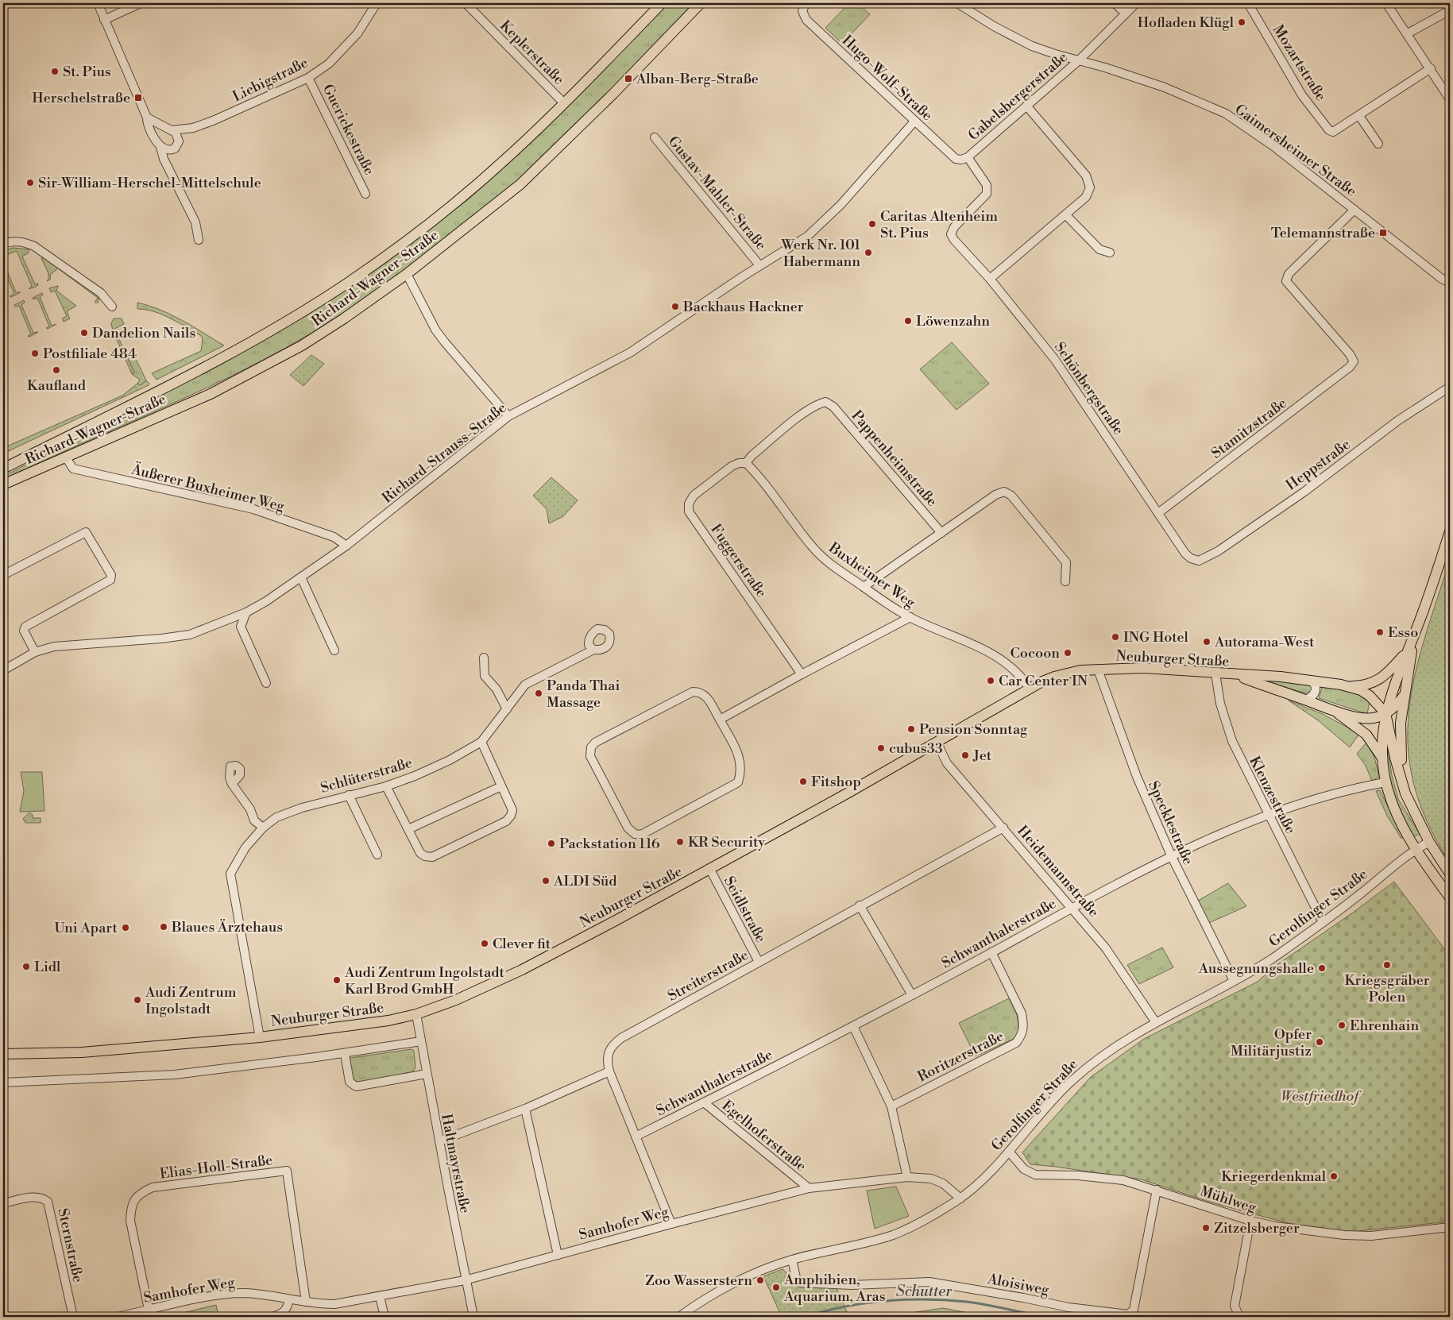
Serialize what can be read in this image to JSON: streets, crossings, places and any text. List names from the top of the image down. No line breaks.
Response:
{"streets":{"main road":["Richard-Wagner-Straße","Neuburger Straße"],"street":["Keplerstraße","Mozartstraße","Hugo-Wolf-Straße","Liebigstraße","Gabelsbergerstraße","Guerickestraße","Gaimersheimer Straße","Gustav-Mahler-Straße","Schönbergstraße","Stamitzstraße","Richard-Strauss-Straße","Pappenheimstraße","Heppstraße","Äußerer Buxheimer Weg","Fuggerstraße","Buxheimer Weg","Schlüterstraße","Klenzestraße","Specklestraße","Heidemannstraße","Gerolfinger Straße","Seidlstraße","Schwanthalerstraße","Streiterstraße","Roritzerstraße","Egelhoferstraße","Haltmayrstraße","Elias-Holl-Straße","Mühlweg","Samhofer Weg","Sternstraße","Aloisiweg"]},"crossings":[["Keplerstraße","Richard-Wagner-Straße"],["Hugo-Wolf-Straße","Gabelsbergerstraße"],["Hugo-Wolf-Straße","Richard-Strauss-Straße"],["Liebigstraße","Guerickestraße"],["Gabelsbergerstraße","Gaimersheimer Straße"],["Gabelsbergerstraße","Schönbergstraße"],["Gaimersheimer Straße","Stamitzstraße"],["Gustav-Mahler-Straße","Richard-Strauss-Straße"],["Richard-Wagner-Straße","Äußerer Buxheimer Weg"],["Schönbergstraße","Stamitzstraße"],["Schönbergstraße","Heppstraße"],["Richard-Strauss-Straße","Äußerer Buxheimer Weg"],["Pappenheimstraße","Fuggerstraße"],["Fuggerstraße","Buxheimer Weg"],["Buxheimer Weg","Neuburger Straße"],["Neuburger Straße","Schlüterstraße"],["Neuburger Straße","Klenzestraße"],["Neuburger Straße","Specklestraße"],["Neuburger Straße","Heidemannstraße"],["Neuburger Straße","Seidlstraße"],["Neuburger Straße","Haltmayrstraße"],["Klenzestraße","Gerolfinger Straße"],["Klenzestraße","Schwanthalerstraße"],["Specklestraße","Gerolfinger Straße"],["Specklestraße","Schwanthalerstraße"],["Heidemannstraße","Gerolfinger Straße"],["Heidemannstraße","Schwanthalerstraße"],["Heidemannstraße","Streiterstraße"],["Gerolfinger Straße","Mühlweg"],["Gerolfinger Straße","Samhofer Weg"],["Gerolfinger Straße","Aloisiweg"],["Seidlstraße","Streiterstraße"],["Schwanthalerstraße","Roritzerstraße"],["Schwanthalerstraße","Egelhoferstraße"],["Egelhoferstraße","Samhofer Weg"],["Haltmayrstraße","Samhofer Weg"],["Elias-Holl-Straße","Samhofer Weg"],["Mühlweg","Aloisiweg"]],"water":["Schutter"],"parks":["Westfriedhof"],"places":{"other":["Hofladen Klügl","St. Pius","Sir-William-Herschel-Mittelschule","Caritas Altenheim St. Pius","Werk Nr. 101 Habermann","Backhaus Hackner","Löwenzahn","Dandelion Nails","Postfiliale 484","Kaufland","Esso","ING Hotel","Autorama-West","Cocoon","Car Center IN","Panda Thai Massage","Pension Sonntag","cubus33","Jet","Fitshop","KR Security","Packstation 116","ALDI Süd","Blaues Ärztehaus","Uni Apart","Clever fit","Kriegsgräber Polen","Lidl","Aussegnungshalle","Audi Zentrum Ingolstadt Karl Brod GmbH","Audi Zentrum Ingolstadt","Ehrenhain","Opfer Militärjustiz","Kriegerdenkmal","Zitzelsberger","Zoo Wasserstern","Amphibien, Aquarium, Aras"],"transit":["Alban-Berg-Straße","Herschelstraße","Telemannstraße"]}}
